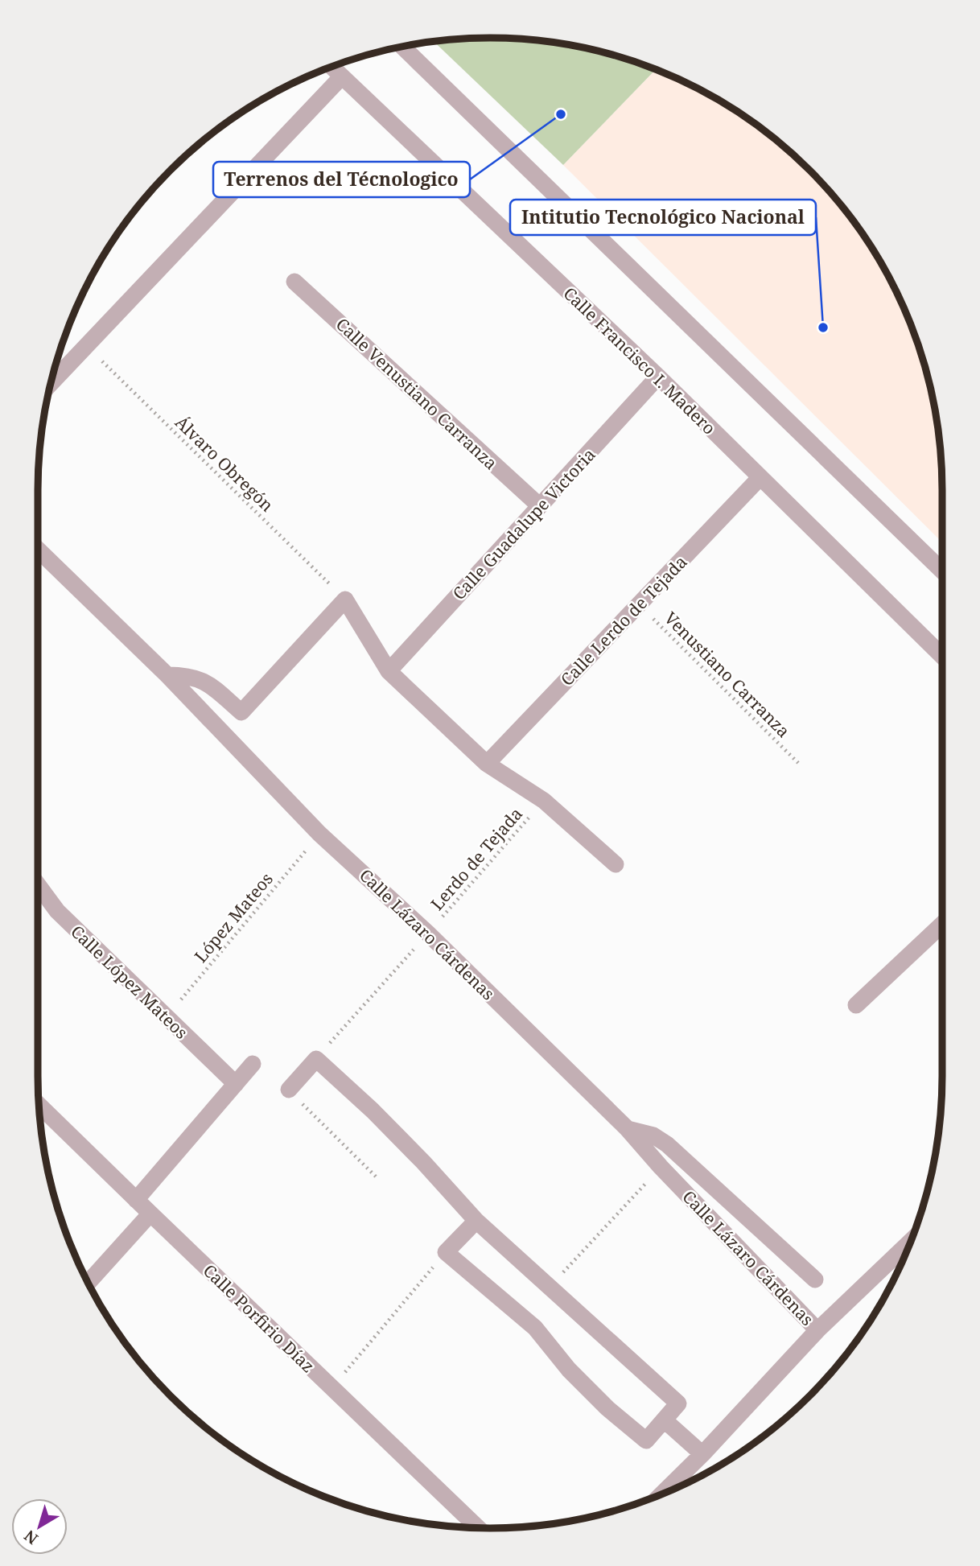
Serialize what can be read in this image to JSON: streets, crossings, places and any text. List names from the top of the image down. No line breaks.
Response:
{"streets":{"street":["Calle Francisco I. Madero","Calle Venustiano Carranza","Calle Guadalupe Victoria","Calle Lerdo de Tejada","Calle Lázaro Cárdenas","Calle López Mateos","Calle Porfirio Díaz"],"path":["Álvaro Obregón","Venustiano Carranza","Lerdo de Tejada","López Mateos"]},"crossings":[["Calle Francisco I. Madero","Calle Guadalupe Victoria"],["Calle Francisco I. Madero","Calle Lerdo de Tejada"],["Calle Venustiano Carranza","Calle Guadalupe Victoria"],["Calle Lerdo de Tejada","Venustiano Carranza"],["Lerdo de Tejada","Calle Lázaro Cárdenas"],["López Mateos","Calle Lázaro Cárdenas"],["López Mateos","Calle López Mateos"]],"places":["Terrenos del Técnologico","Intitutio Tecnológico Nacional"],"north":"bottom left"}
